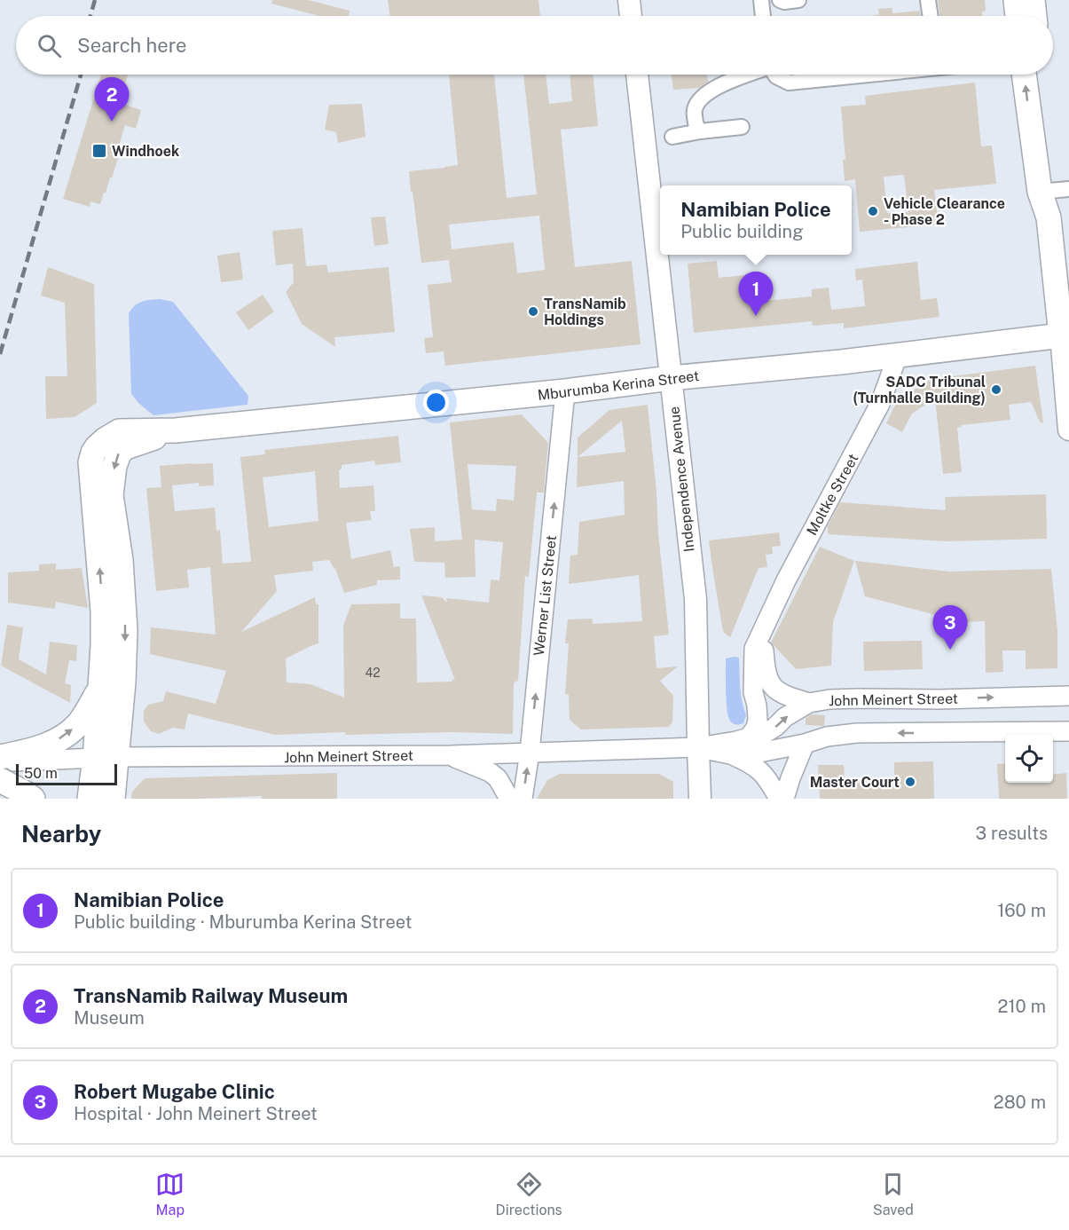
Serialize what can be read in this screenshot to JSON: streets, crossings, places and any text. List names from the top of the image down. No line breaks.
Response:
{"streets":{"main road":["Mburumba Kerina Street","Independence Avenue"],"street":["Moltke Street","Werner List Street","John Meinert Street"]},"crossings":[["Mburumba Kerina Street","Independence Avenue"],["Mburumba Kerina Street","Moltke Street"],["Mburumba Kerina Street","Werner List Street"],["Independence Avenue","John Meinert Street"],["Moltke Street","John Meinert Street"],["Werner List Street","John Meinert Street"]],"one_way":["Werner List Street"],"places":{"transit":["Windhoek"],"other":["Vehicle Clearance - Phase 2","TransNamib Holdings","SADC Tribunal (Turnhalle Building)","Master Court"]},"house_numbers":["42"],"scale_bar":"50 m","page":{"search":"Search here","pins":["2","1","3"],"popup":["Namibian Police","Public building"],"scale":"50 m","heading":["Nearby","3 results"],"list":[{"mark":"1","name":"Namibian Police","note":"Public building · Mburumba Kerina Street","value":"160 m"},{"mark":"2","name":"TransNamib Railway Museum","note":"Museum","value":"210 m"},{"mark":"3","name":"Robert Mugabe Clinic","note":"Hospital · John Meinert Street","value":"280 m"}],"nav":["Map","Directions","Saved"]}}
